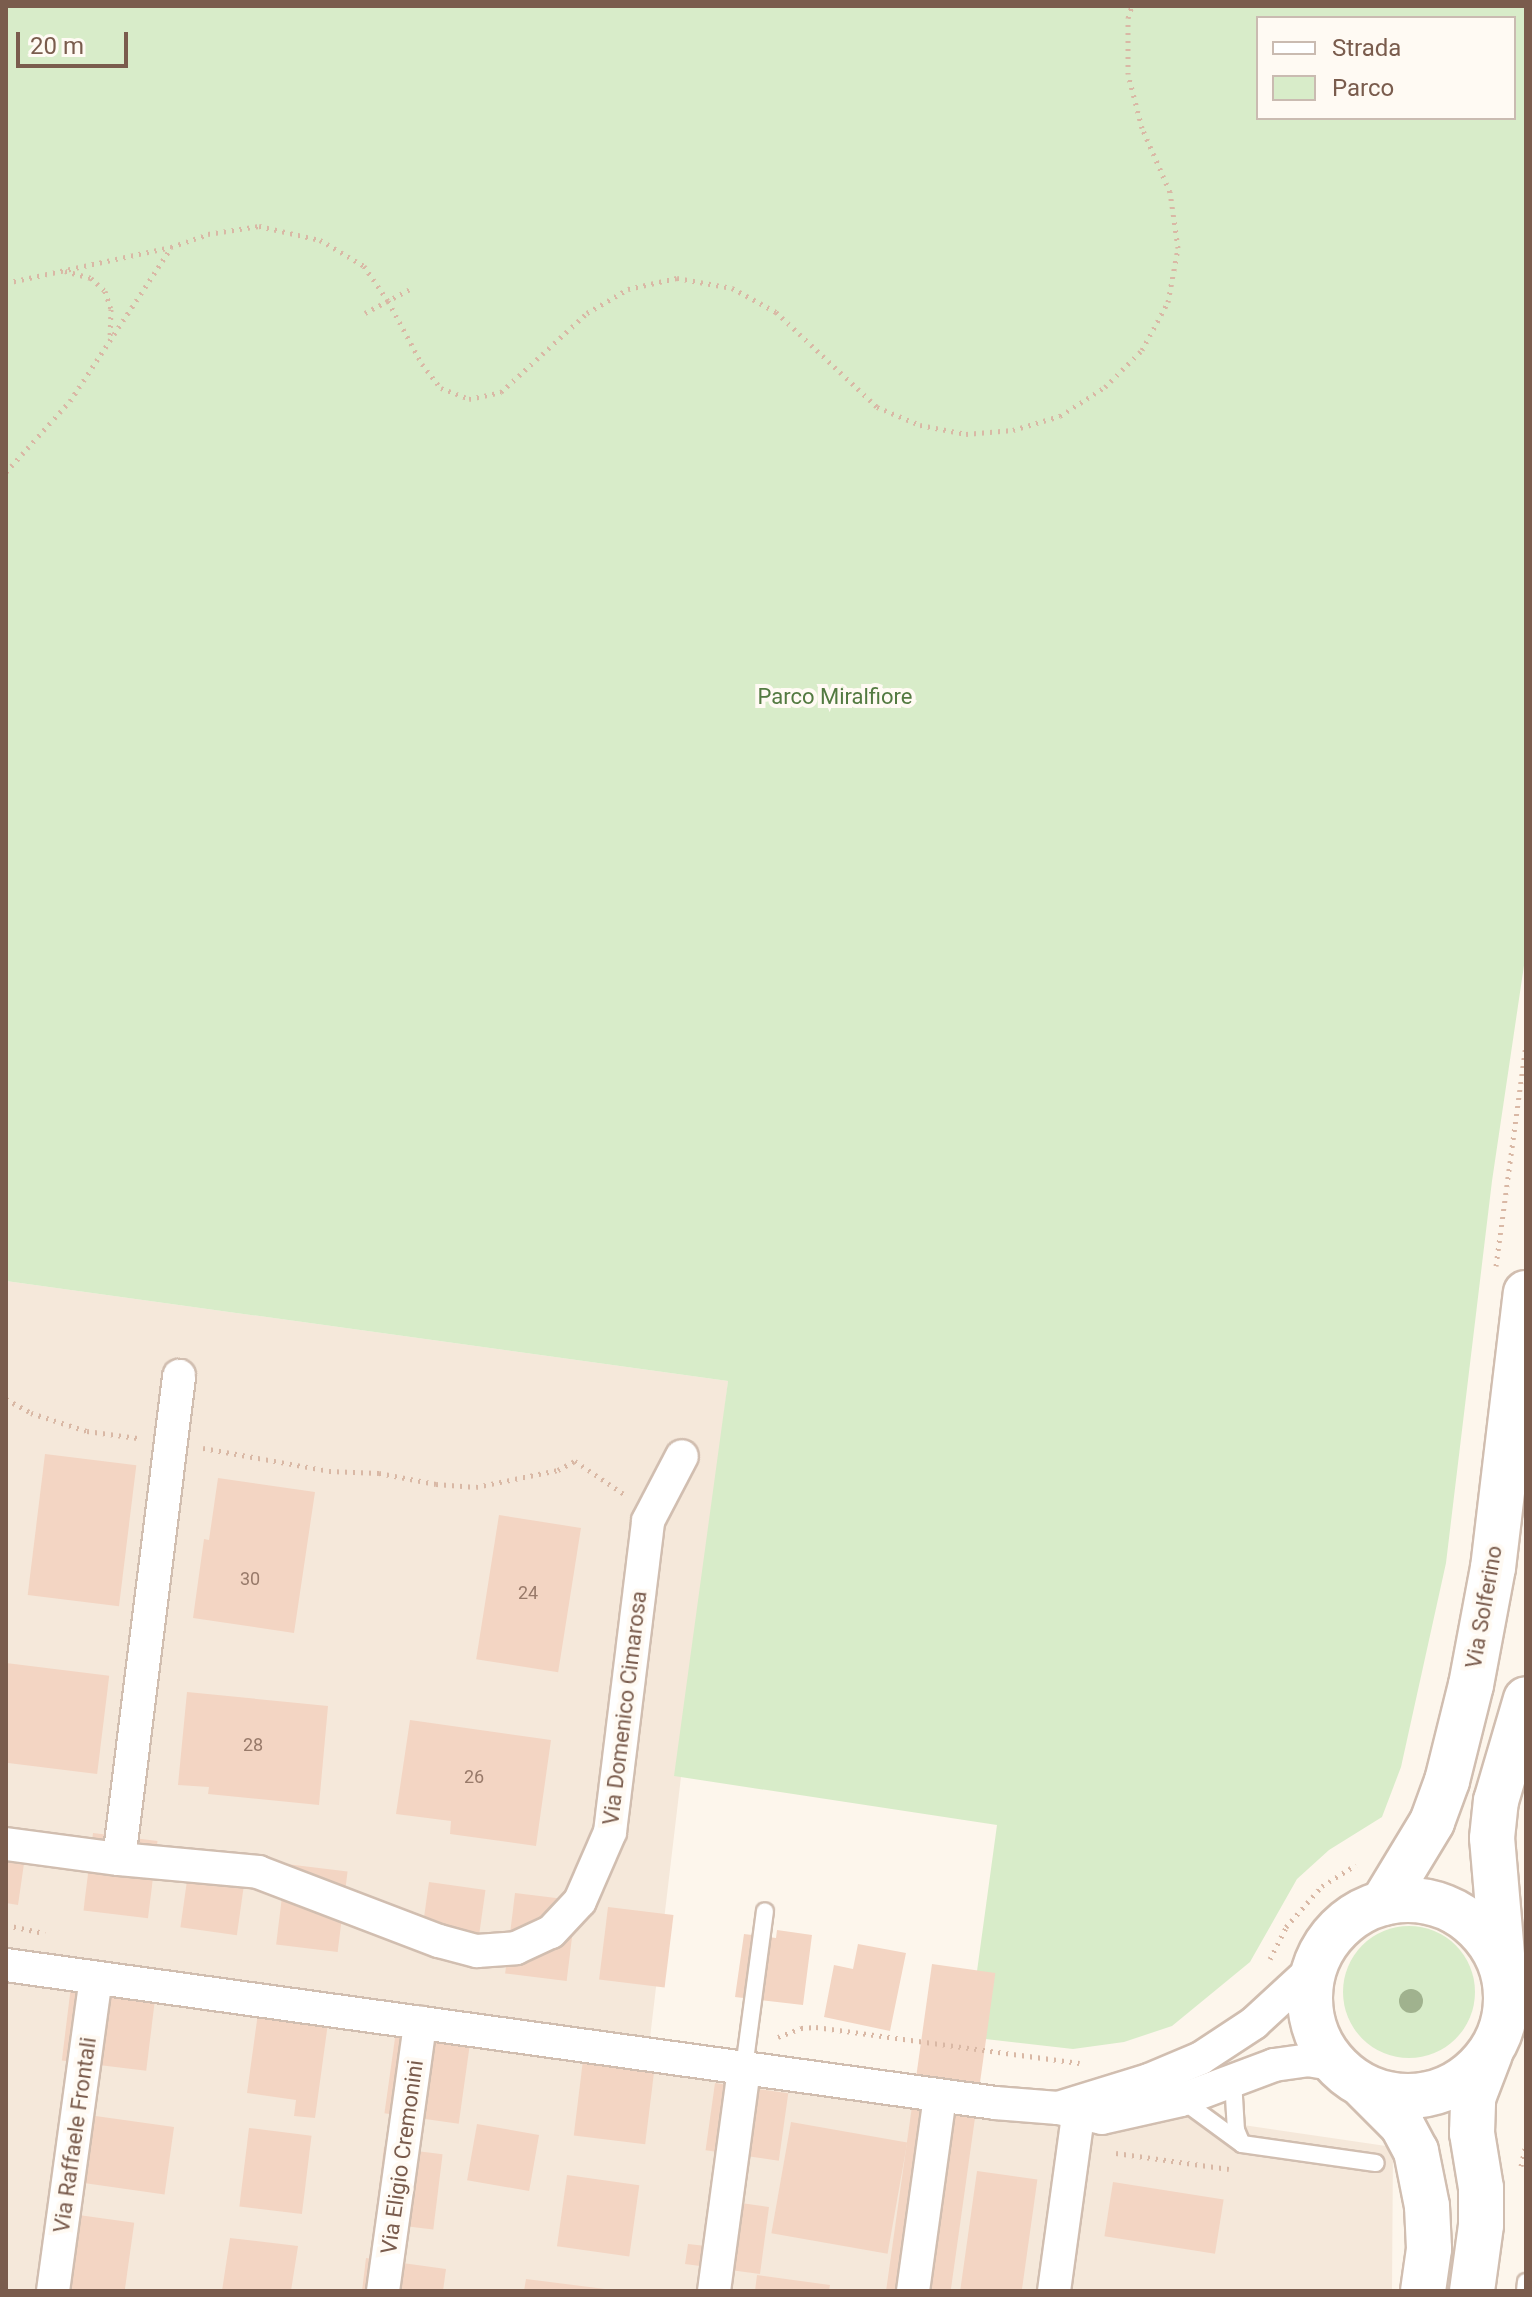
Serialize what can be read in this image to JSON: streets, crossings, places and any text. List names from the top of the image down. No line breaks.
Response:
{"streets":{"main road":["Via Solferino"],"street":["Via Domenico Cimarosa","Via Raffaele Frontali","Via Eligio Cremonini"]},"parks":["Parco Miralfiore"],"house_numbers":["30","24","28","26"],"legend":["Strada","Parco"],"scale_bar":"20 m"}
